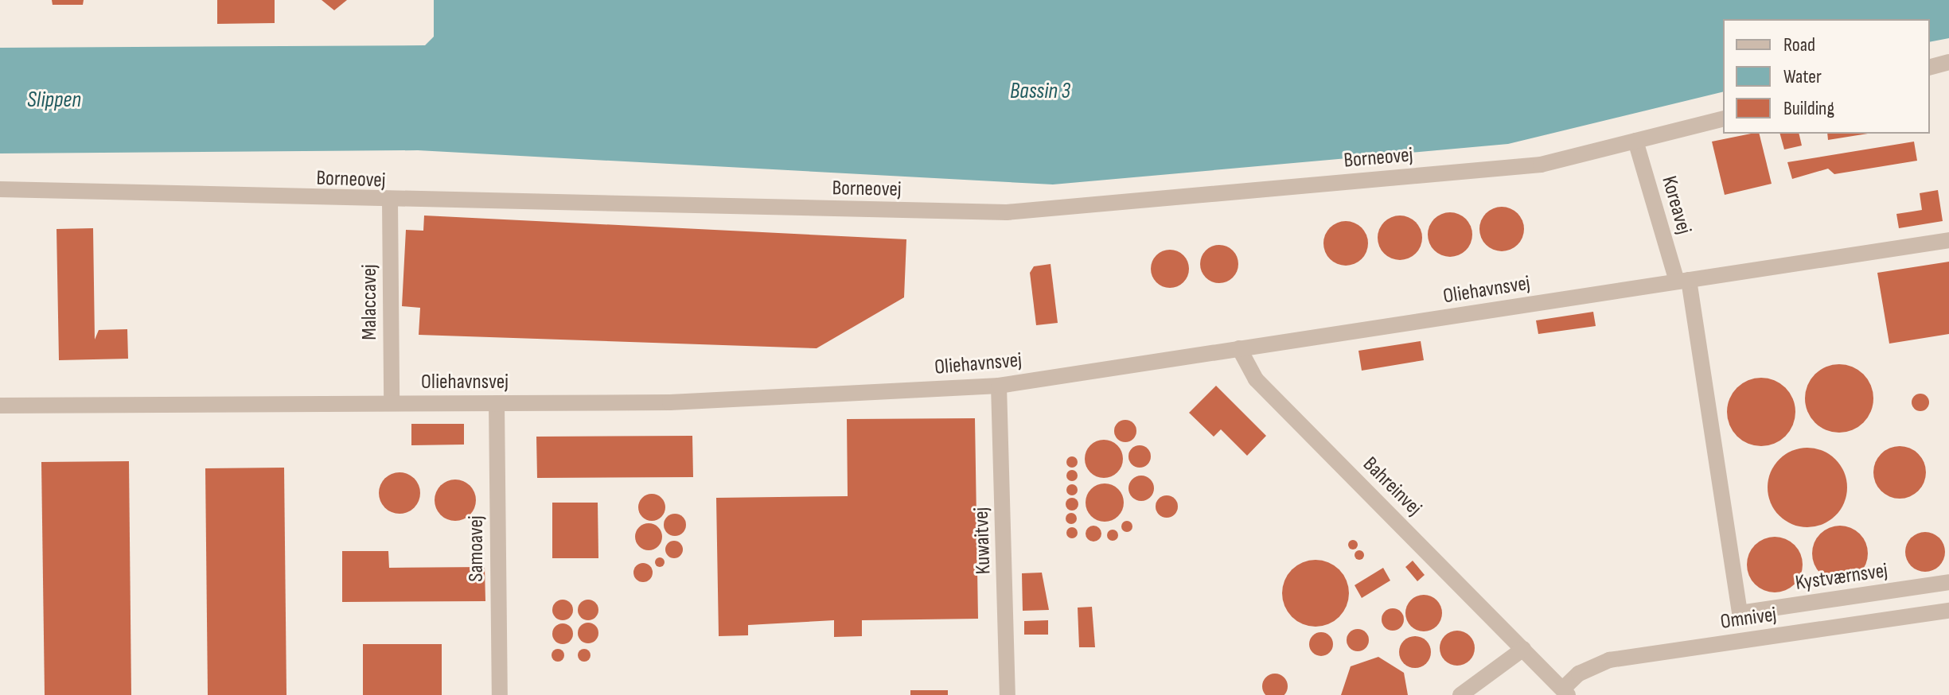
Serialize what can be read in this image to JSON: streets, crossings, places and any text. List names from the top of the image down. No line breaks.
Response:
{"streets":{"street":["Borneovej","Koreavej","Oliehavnsvej","Malaccavej","Bahreinvej","Kuwaitvej","Samoavej","Kystværnsvej","Omnivej"]},"crossings":[["Borneovej","Koreavej"],["Borneovej","Malaccavej"],["Koreavej","Oliehavnsvej"],["Koreavej","Kystværnsvej"],["Oliehavnsvej","Malaccavej"],["Oliehavnsvej","Bahreinvej"],["Oliehavnsvej","Kuwaitvej"],["Oliehavnsvej","Samoavej"],["Bahreinvej","Omnivej"]],"water":["Bassin 3","Slippen"],"legend":["Road","Water","Building"]}
